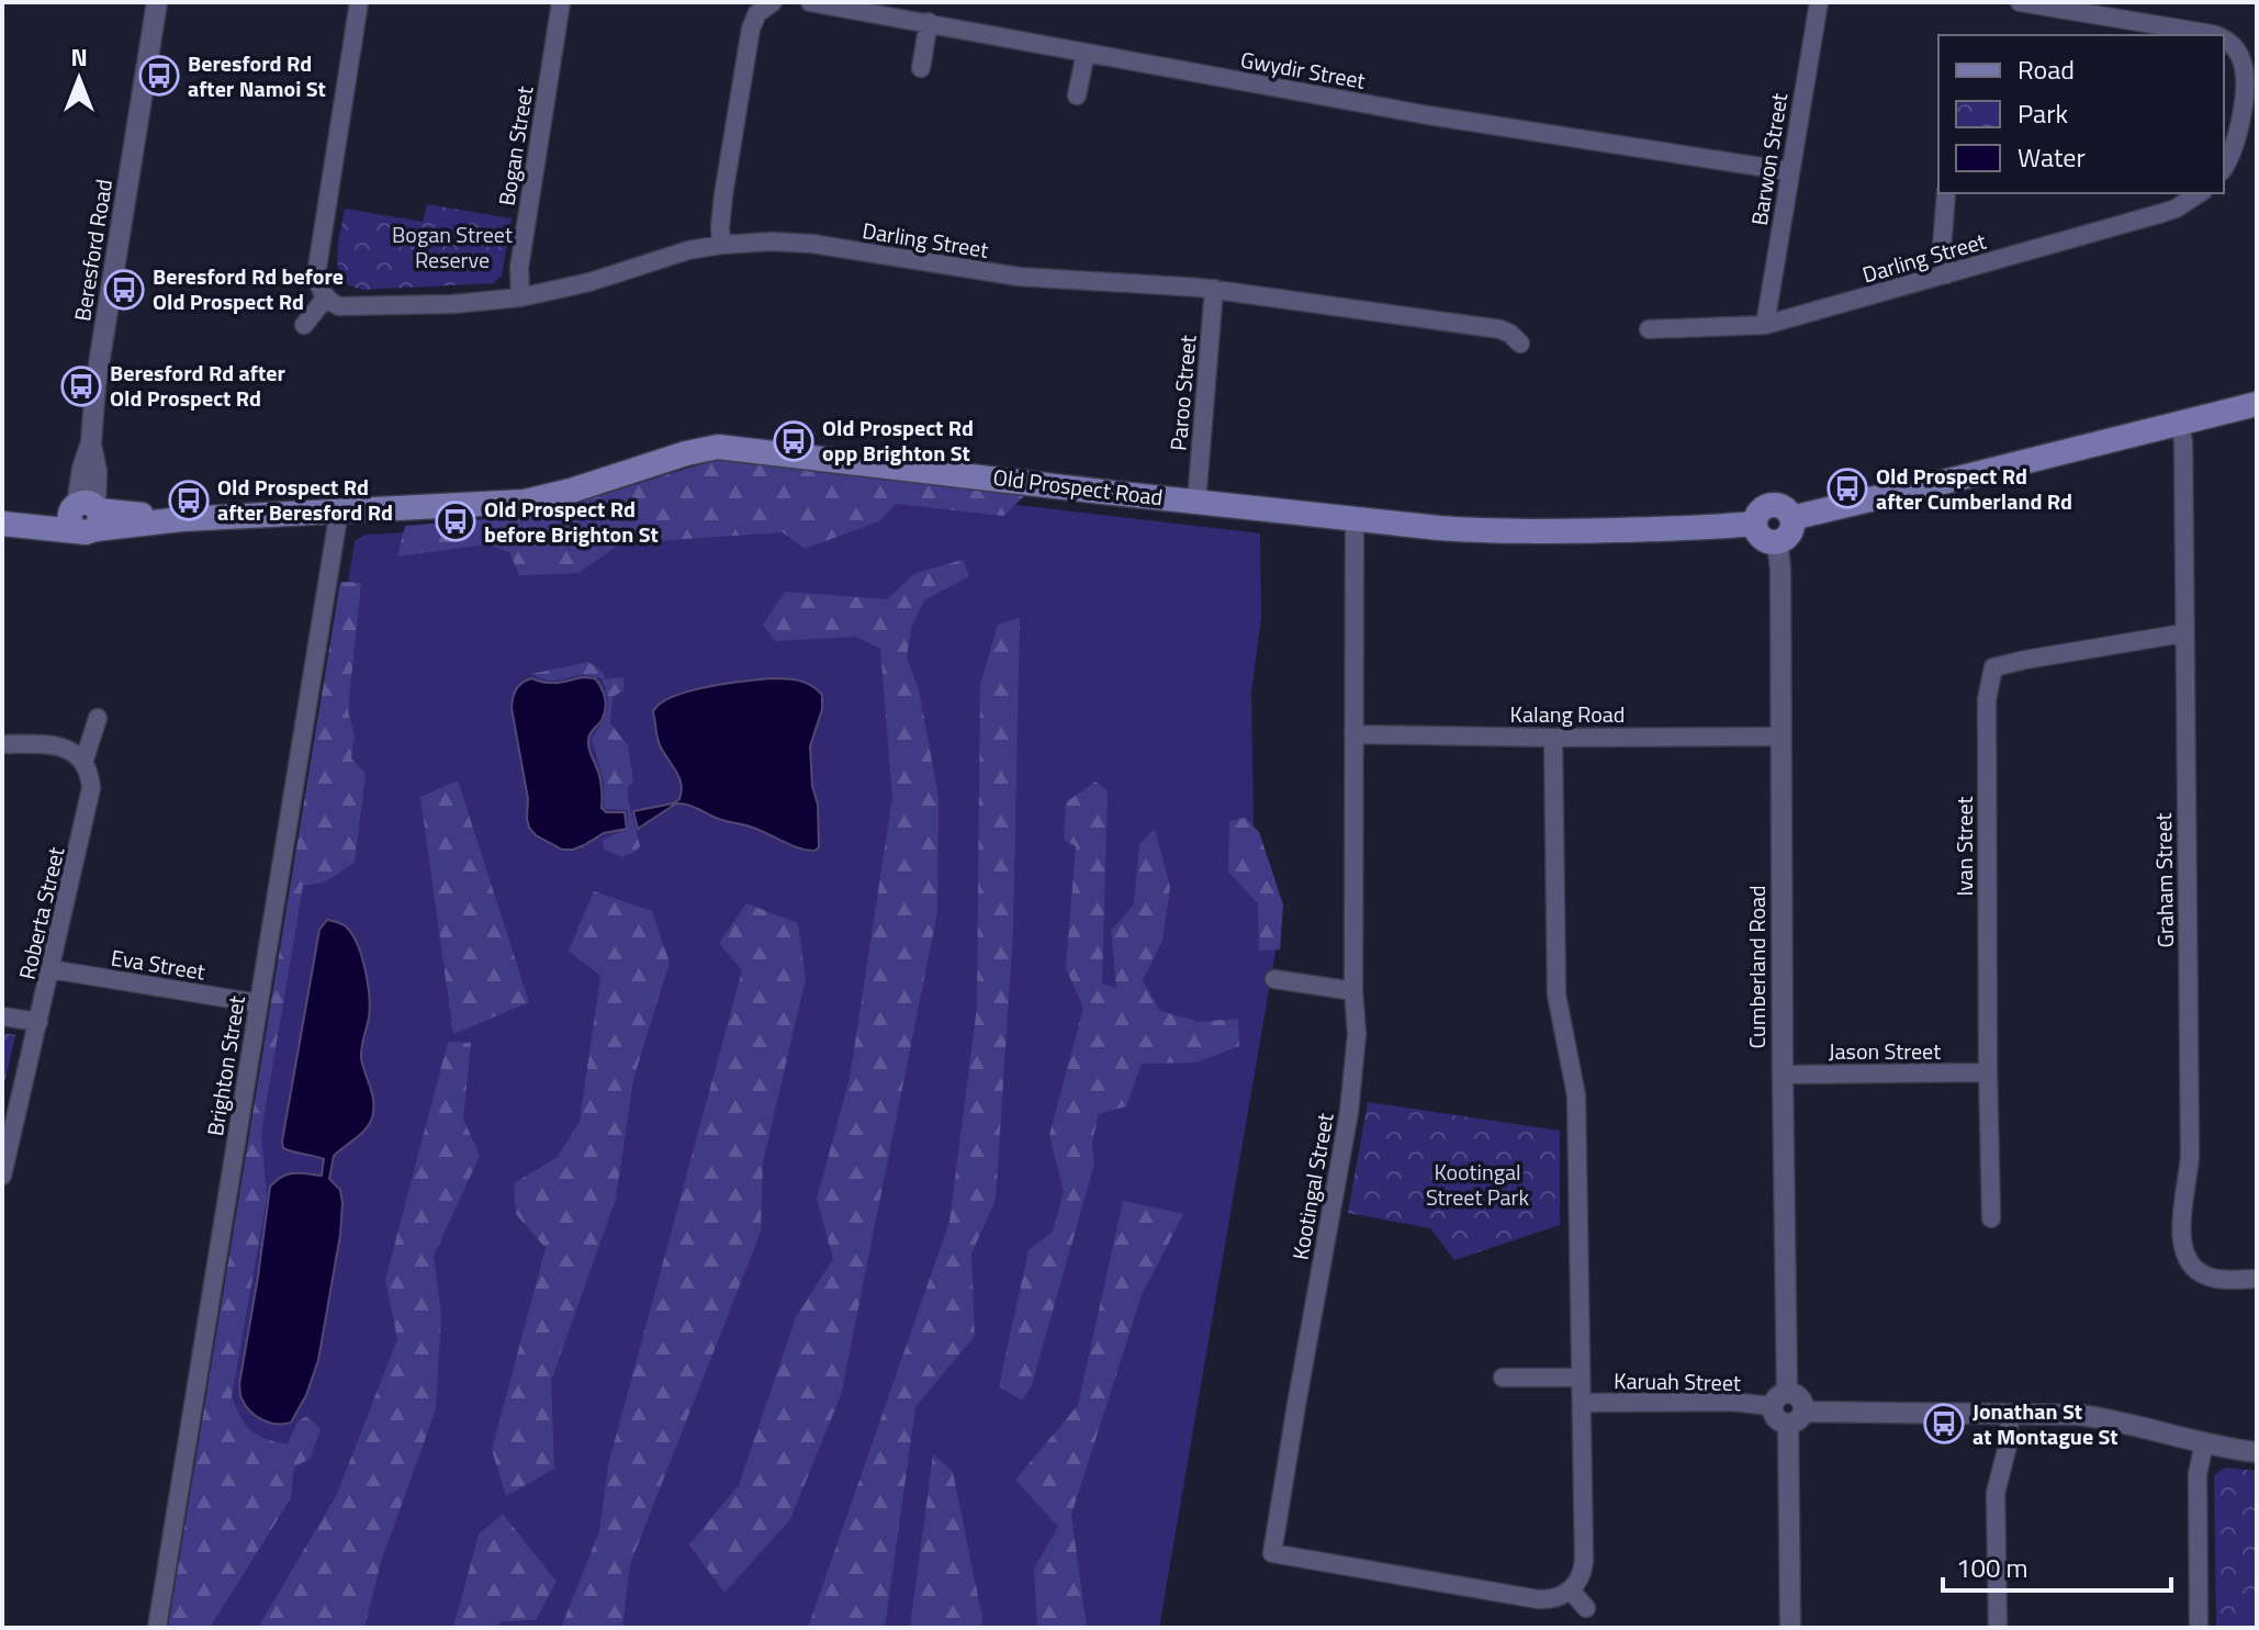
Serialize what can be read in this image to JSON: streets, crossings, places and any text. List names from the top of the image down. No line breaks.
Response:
{"streets":{"main road":["Old Prospect Road"],"street":["Gwydir Street","Bogan Street","Barwon Street","Darling Street","Beresford Road","Paroo Street","Kalang Road","Ivan Street","Graham Street","Roberta Street","Eva Street","Cumberland Road","Jason Street","Brighton Street","Kootingal Street","Karuah Street"]},"crossings":[["Gwydir Street","Barwon Street"],["Bogan Street","Darling Street"],["Barwon Street","Darling Street"],["Darling Street","Paroo Street"],["Beresford Road","Old Prospect Road"],["Paroo Street","Old Prospect Road"],["Old Prospect Road","Cumberland Road"],["Old Prospect Road","Brighton Street"],["Old Prospect Road","Kootingal Street"],["Kalang Road","Cumberland Road"],["Kalang Road","Kootingal Street"],["Ivan Street","Graham Street"],["Ivan Street","Jason Street"],["Roberta Street","Eva Street"],["Eva Street","Brighton Street"],["Cumberland Road","Jason Street"],["Cumberland Road","Karuah Street"]],"parks":["Bogan Street Reserve","Kootingal Street Park"],"places":{"bus stop":["Beresford Rd after Namoi St","Beresford Rd before Old Prospect Rd","Beresford Rd after Old Prospect Rd","Old Prospect Rd opp Brighton St","Old Prospect Rd after Cumberland Rd","Old Prospect Rd after Beresford Rd","Old Prospect Rd before Brighton St","Jonathan St at Montague St"]},"legend":["Road","Park","Water"],"scale_bar":"100 m","north":"top"}
